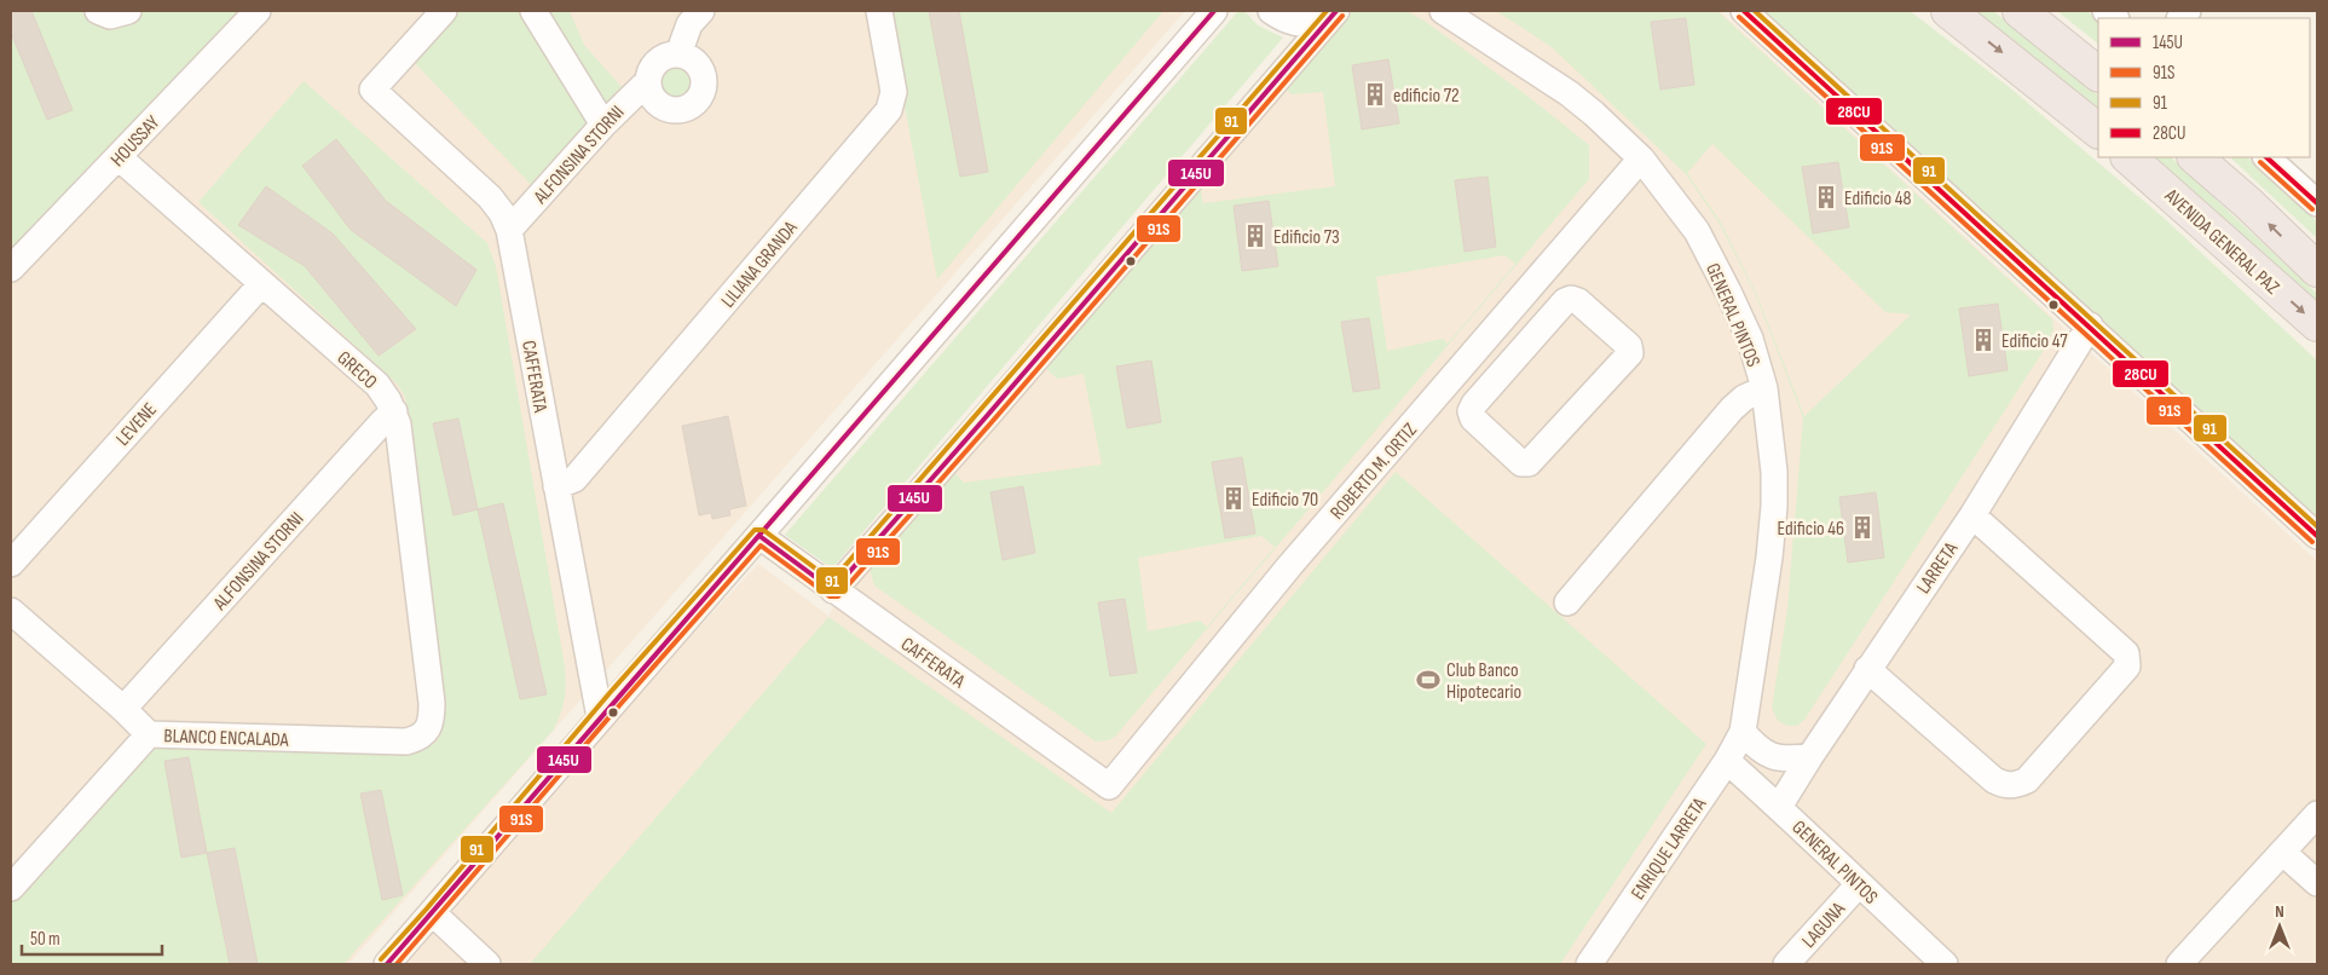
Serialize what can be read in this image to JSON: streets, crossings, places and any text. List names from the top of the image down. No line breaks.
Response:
{"streets":{"highway":["AVENIDA GENERAL PAZ"],"street":["HOUSSAY","ALFONSINA STORNI","LILIANA GRANDA","GENERAL PINTOS","GRECO","CAFFERATA","LEVENE","ROBERTO M. ORTIZ","LARRETA","BLANCO ENCALADA","ENRIQUE LARRETA","LAGUNA"]},"crossings":[["HOUSSAY","GRECO"],["ALFONSINA STORNI","GRECO"],["ALFONSINA STORNI","CAFFERATA"],["ALFONSINA STORNI","BLANCO ENCALADA"],["LILIANA GRANDA","CAFFERATA"],["GENERAL PINTOS","ROBERTO M. ORTIZ"],["GENERAL PINTOS","LARRETA"],["GENERAL PINTOS","ENRIQUE LARRETA"],["GENERAL PINTOS","LAGUNA"],["GRECO","LEVENE"],["GRECO","BLANCO ENCALADA"],["CAFFERATA","ROBERTO M. ORTIZ"]],"places":{"building":["edificio 72","Edificio 48","Edificio 73","Edificio 47","Edificio 70","Edificio 46"],"sports":["Club Banco Hipotecario"]},"lines":["transit line 145U","transit line 91","transit line 28CU","transit line 91S"],"legend":["145U","91S","91","28CU"],"scale_bar":"50 m","north":"top"}
